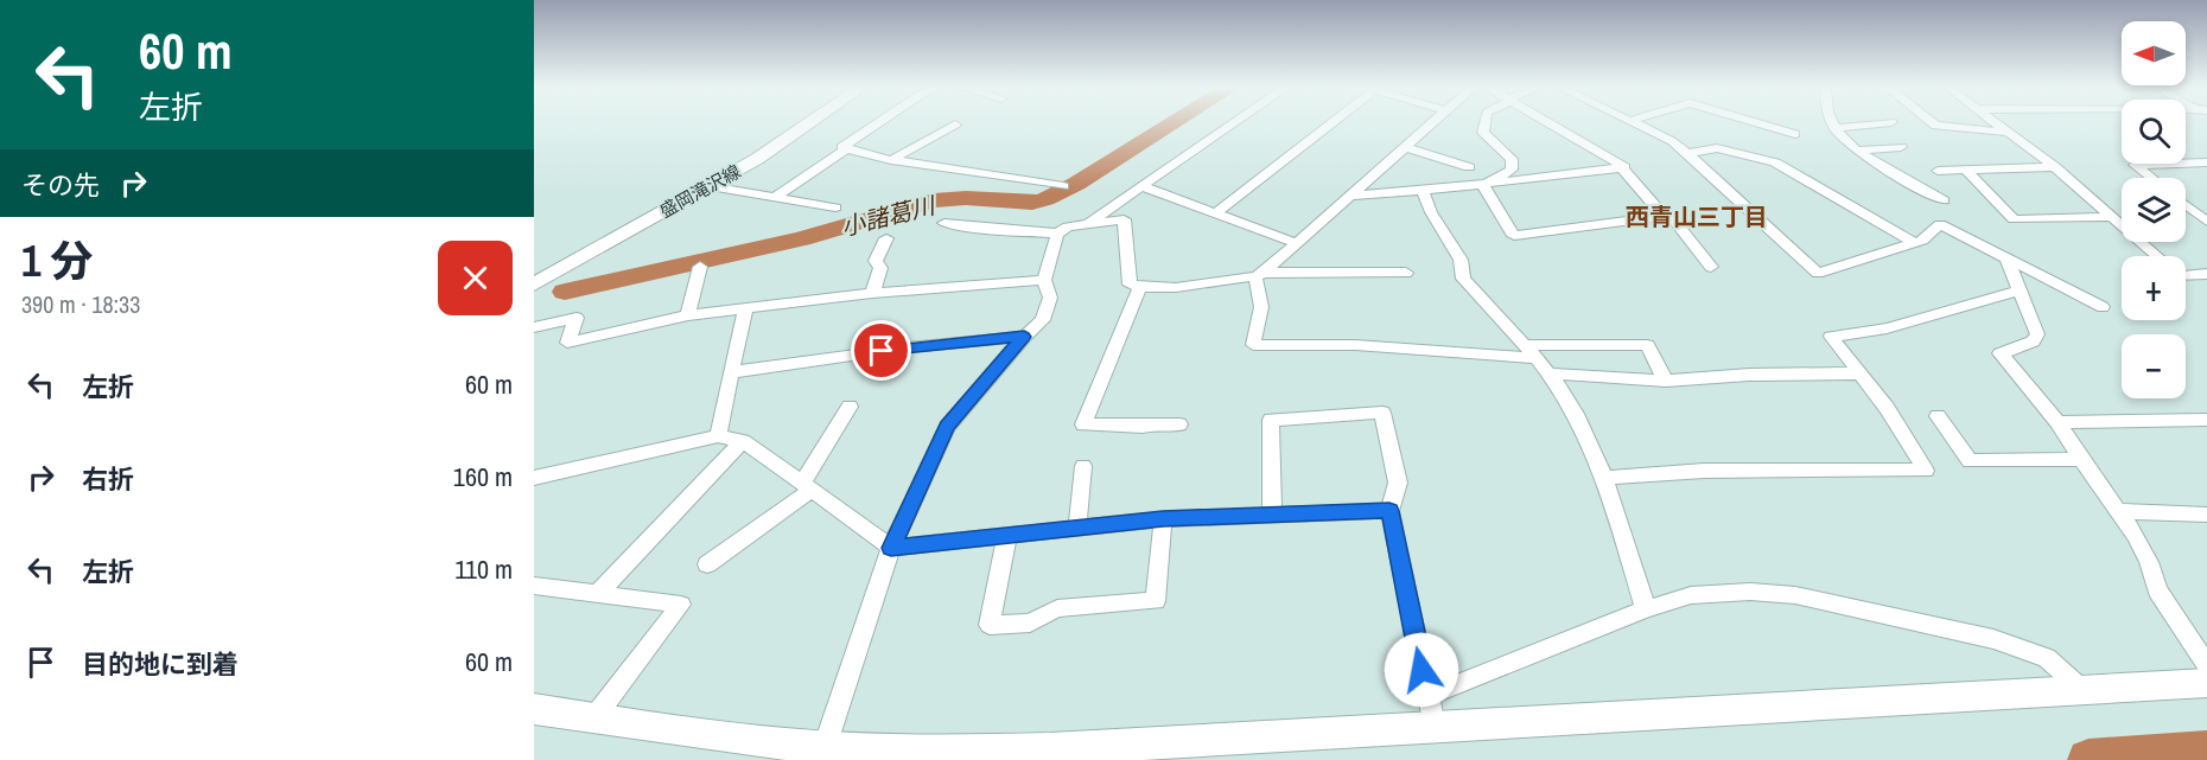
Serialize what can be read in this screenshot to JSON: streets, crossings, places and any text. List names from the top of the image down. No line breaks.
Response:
{"streets":{"street":["盛岡滝沢線"]},"districts":["西青山三丁目"],"water":["小諸葛川"],"north":"left","page":{"turn":["60 m","左折"],"map_buttons":["+","−"],"then":"その先","heading":["1 分","390 m · 18:33"],"list":[{"name":"左折","value":"60 m"},{"name":"右折","value":"160 m"},{"name":"左折","value":"110 m"},{"name":"目的地に到着","value":"60 m"}]}}
